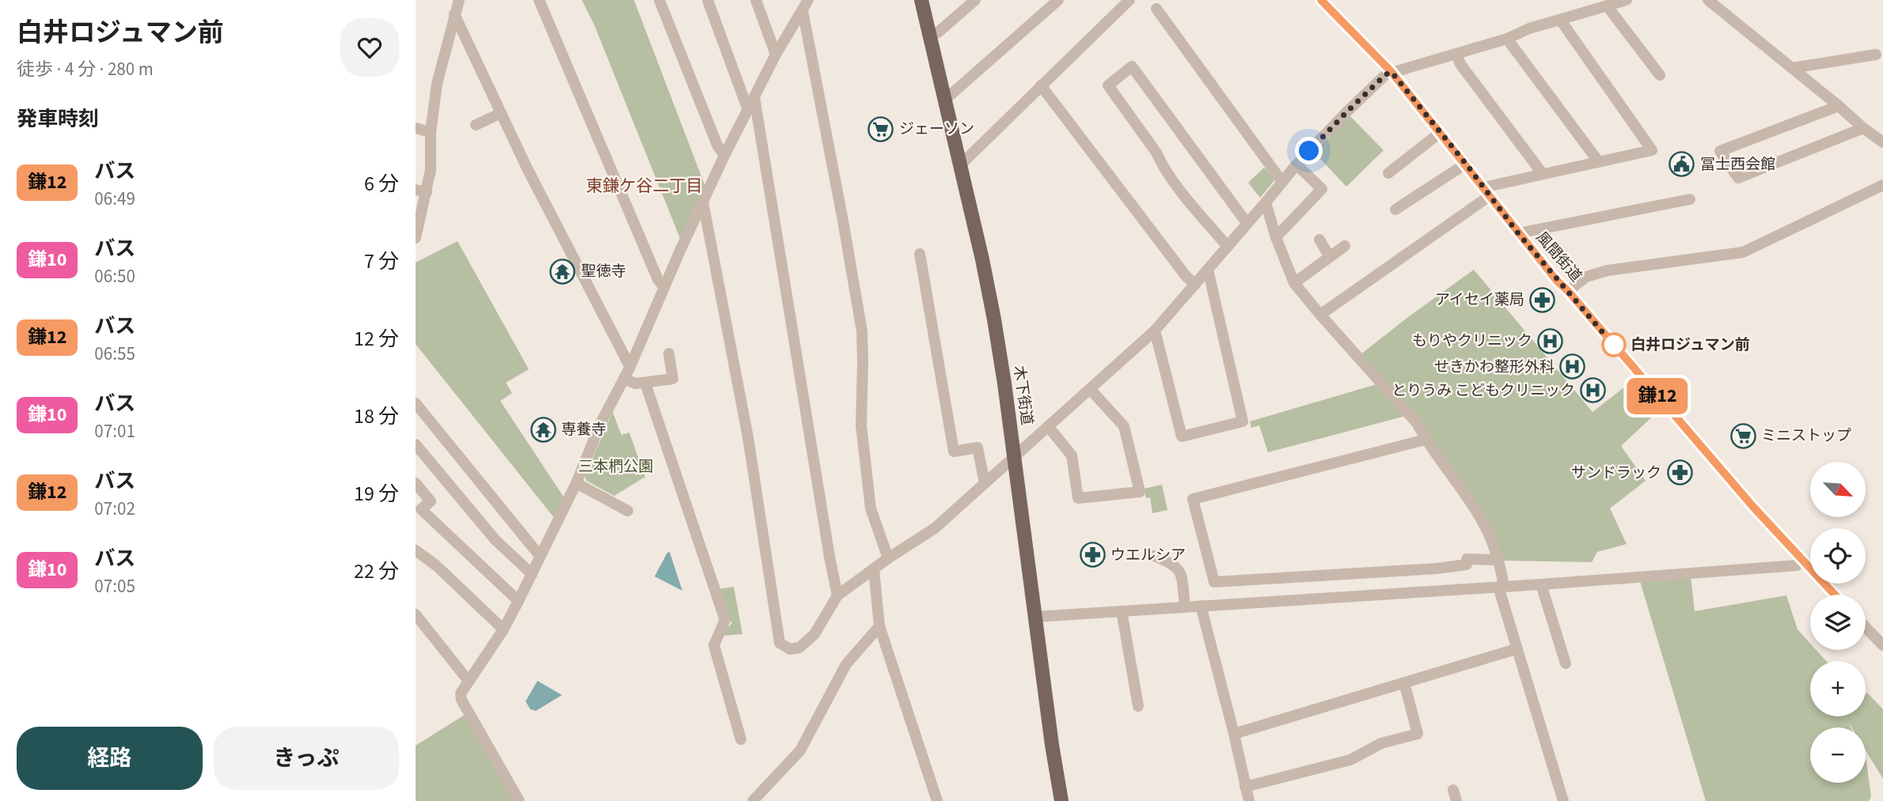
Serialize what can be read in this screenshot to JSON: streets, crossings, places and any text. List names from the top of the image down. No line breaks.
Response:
{"streets":{"main road":["木下街道"],"street":["風間街道"]},"districts":["東鎌ケ谷二丁目"],"parks":["三本椚公園"],"places":{"supermarket":["ジェーソン","ミニストップ"],"public building":["冨士西会館"],"temple":["聖徳寺","専養寺"],"pharmacy":["アイセイ薬局","サンドラック","ウエルシア"],"hospital":["もりやクリニック","せきかわ整形外科","とりうみ こどもクリニック"],"other":["白井ロジュマン前"]},"lines":["bus line 鎌12"],"north":"bottom right","page":{"heading":[["白井ロジュマン前","徒歩 · 4 分 · 280 m"],"発車時刻"],"on_map":"鎌12","list":[{"mark":"鎌12","name":"バス","note":"06:49","value":"6 分"},{"mark":"鎌10","name":"バス","note":"06:50","value":"7 分"},{"mark":"鎌12","name":"バス","note":"06:55","value":"12 分"},{"mark":"鎌10","name":"バス","note":"07:01","value":"18 分"},{"mark":"鎌12","name":"バス","note":"07:02","value":"19 分"},{"mark":"鎌10","name":"バス","note":"07:05","value":"22 分"}],"map_buttons":["+","−"],"buttons":["経路","きっぷ"]}}
